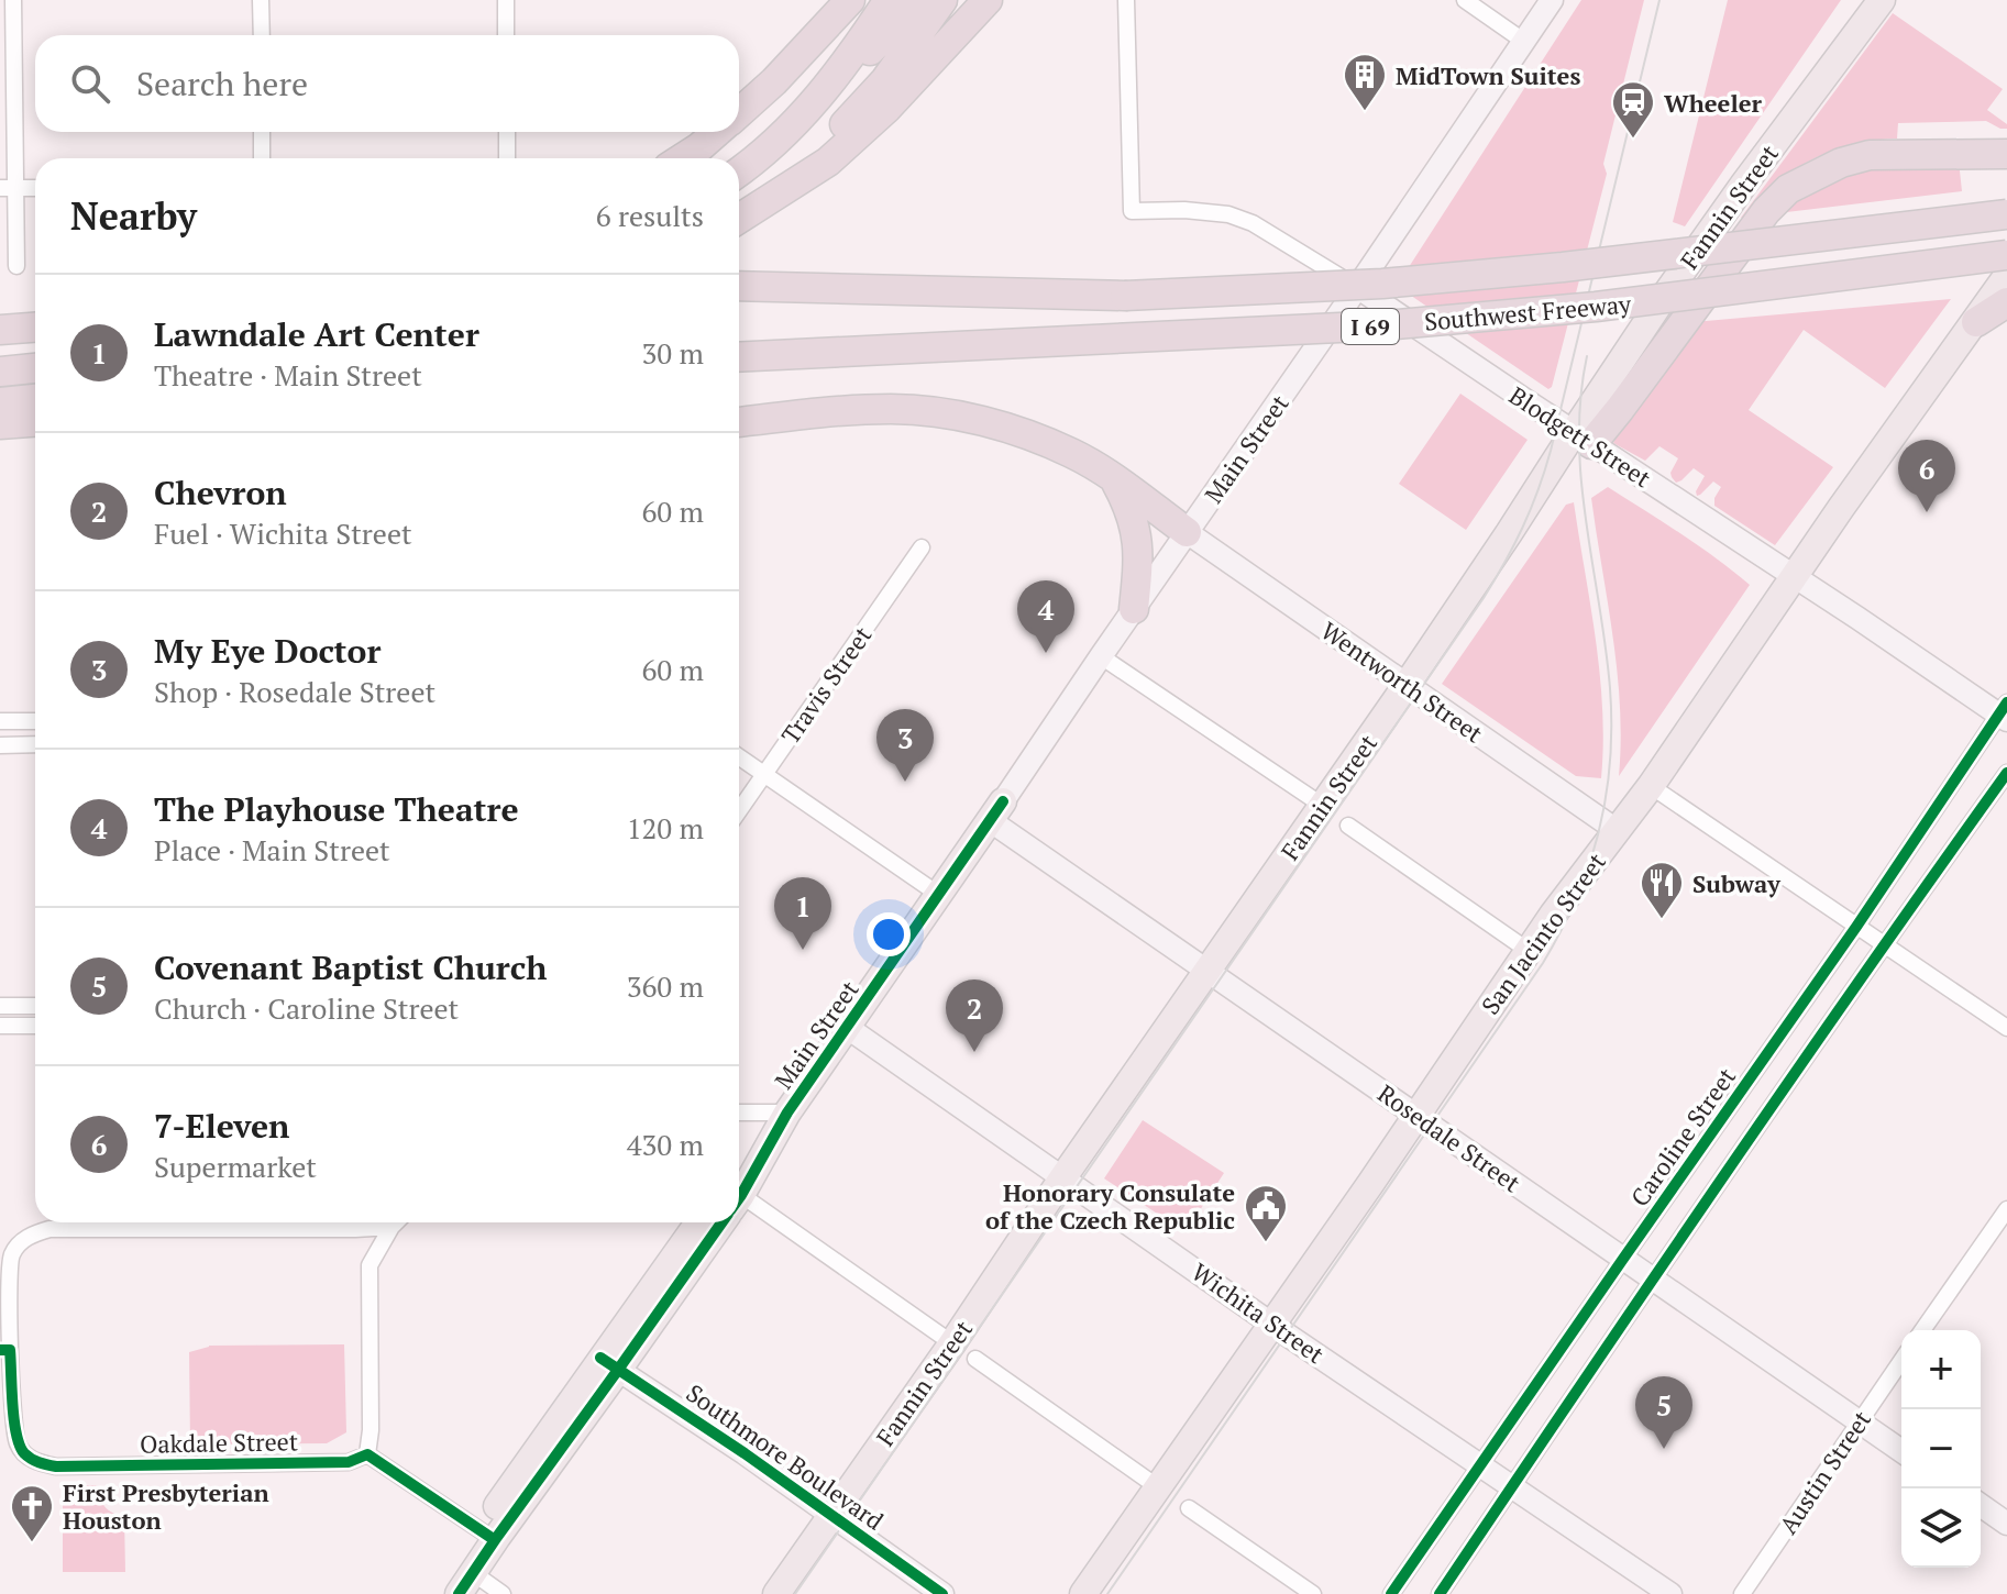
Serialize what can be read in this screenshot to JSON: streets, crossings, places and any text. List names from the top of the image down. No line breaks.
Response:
{"streets":{"highway":["Southwest Freeway","I 69"],"main road":["Fannin Street","Main Street","San Jacinto Street"],"street":["Blodgett Street","Wentworth Street","Travis Street","Caroline Street","Rosedale Street","Wichita Street","Oakdale Street","Southmore Boulevard","Austin Street"]},"crossings":[["Fannin Street","Blodgett Street"],["Fannin Street","Wentworth Street"],["Fannin Street","Rosedale Street"],["Fannin Street","Wichita Street"],["Fannin Street","Southmore Boulevard"],["Blodgett Street","Main Street"],["Blodgett Street","San Jacinto Street"],["Blodgett Street","Caroline Street"],["Main Street","Wentworth Street"],["Main Street","Rosedale Street"],["Main Street","Wichita Street"],["Main Street","Southmore Boulevard"],["Wentworth Street","San Jacinto Street"],["San Jacinto Street","Rosedale Street"],["San Jacinto Street","Wichita Street"],["Caroline Street","Rosedale Street"],["Caroline Street","Wichita Street"],["Rosedale Street","Austin Street"]],"places":{"building":["MidTown Suites"],"station":["Wheeler"],"restaurant":["Subway"],"public building":["Honorary Consulate of the Czech Republic"],"church":["First Presbyterian Houston"]},"page":{"search":"Search here","heading":["Nearby","6 results"],"list":[{"mark":"1","name":"Lawndale Art Center","note":"Theatre · Main Street","value":"30 m"},{"mark":"2","name":"Chevron","note":"Fuel · Wichita Street","value":"60 m"},{"mark":"3","name":"My Eye Doctor","note":"Shop · Rosedale Street","value":"60 m"},{"mark":"4","name":"The Playhouse Theatre","note":"Place · Main Street","value":"120 m"},{"mark":"5","name":"Covenant Baptist Church","note":"Church · Caroline Street","value":"360 m"},{"mark":"6","name":"7-Eleven","note":"Supermarket","value":"430 m"}],"pins":["6","4","3","1","2","5"],"map_buttons":["+","−"]}}
